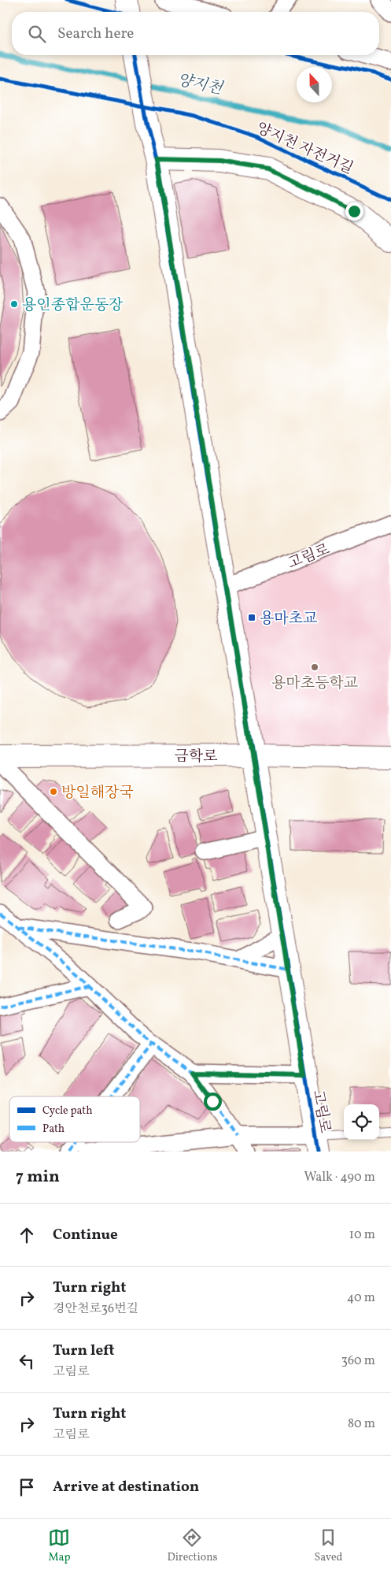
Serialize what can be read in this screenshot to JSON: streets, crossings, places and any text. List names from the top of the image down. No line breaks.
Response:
{"streets":{"street":["고림로","금학로"],"cycle path":["양지천 자전거길"]},"crossings":[["고림로","금학로"]],"water":["양지천"],"places":{"other":["용인종합운동장","용마초등학교","방일해장국"],"transit":["용마초교"]},"legend":["Cycle path","Path"],"north":"top","page":{"search":"Search here","heading":["7 min","Walk · 490 m"],"list":[["Continue","10 m"],["Turn right","경안천로36번길","40 m"],["Turn left","고림로","360 m"],["Turn right","고림로","80 m"],"Arrive at destination"],"nav":["Map","Directions","Saved"]}}
